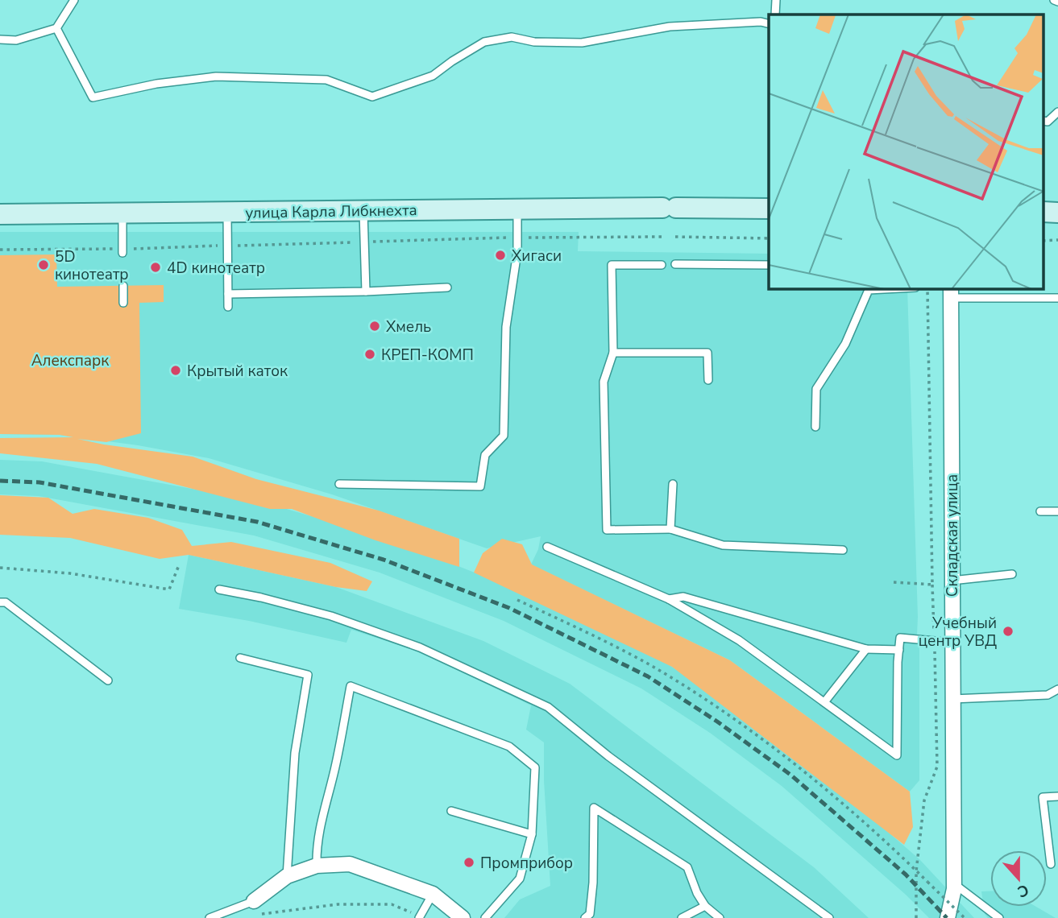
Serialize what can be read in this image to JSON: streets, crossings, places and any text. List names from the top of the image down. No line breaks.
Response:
{"streets":{"main road":["улица Карла Либкнехта"],"street":["Складская улица"]},"parks":["Алекспарк"],"places":["Хигаси","5D кинотеатр","4D кинотеатр","Хмель","КРЕП-КОМП","Крытый каток","Учебный центр УВД","Промприбор"],"north":"bottom"}
